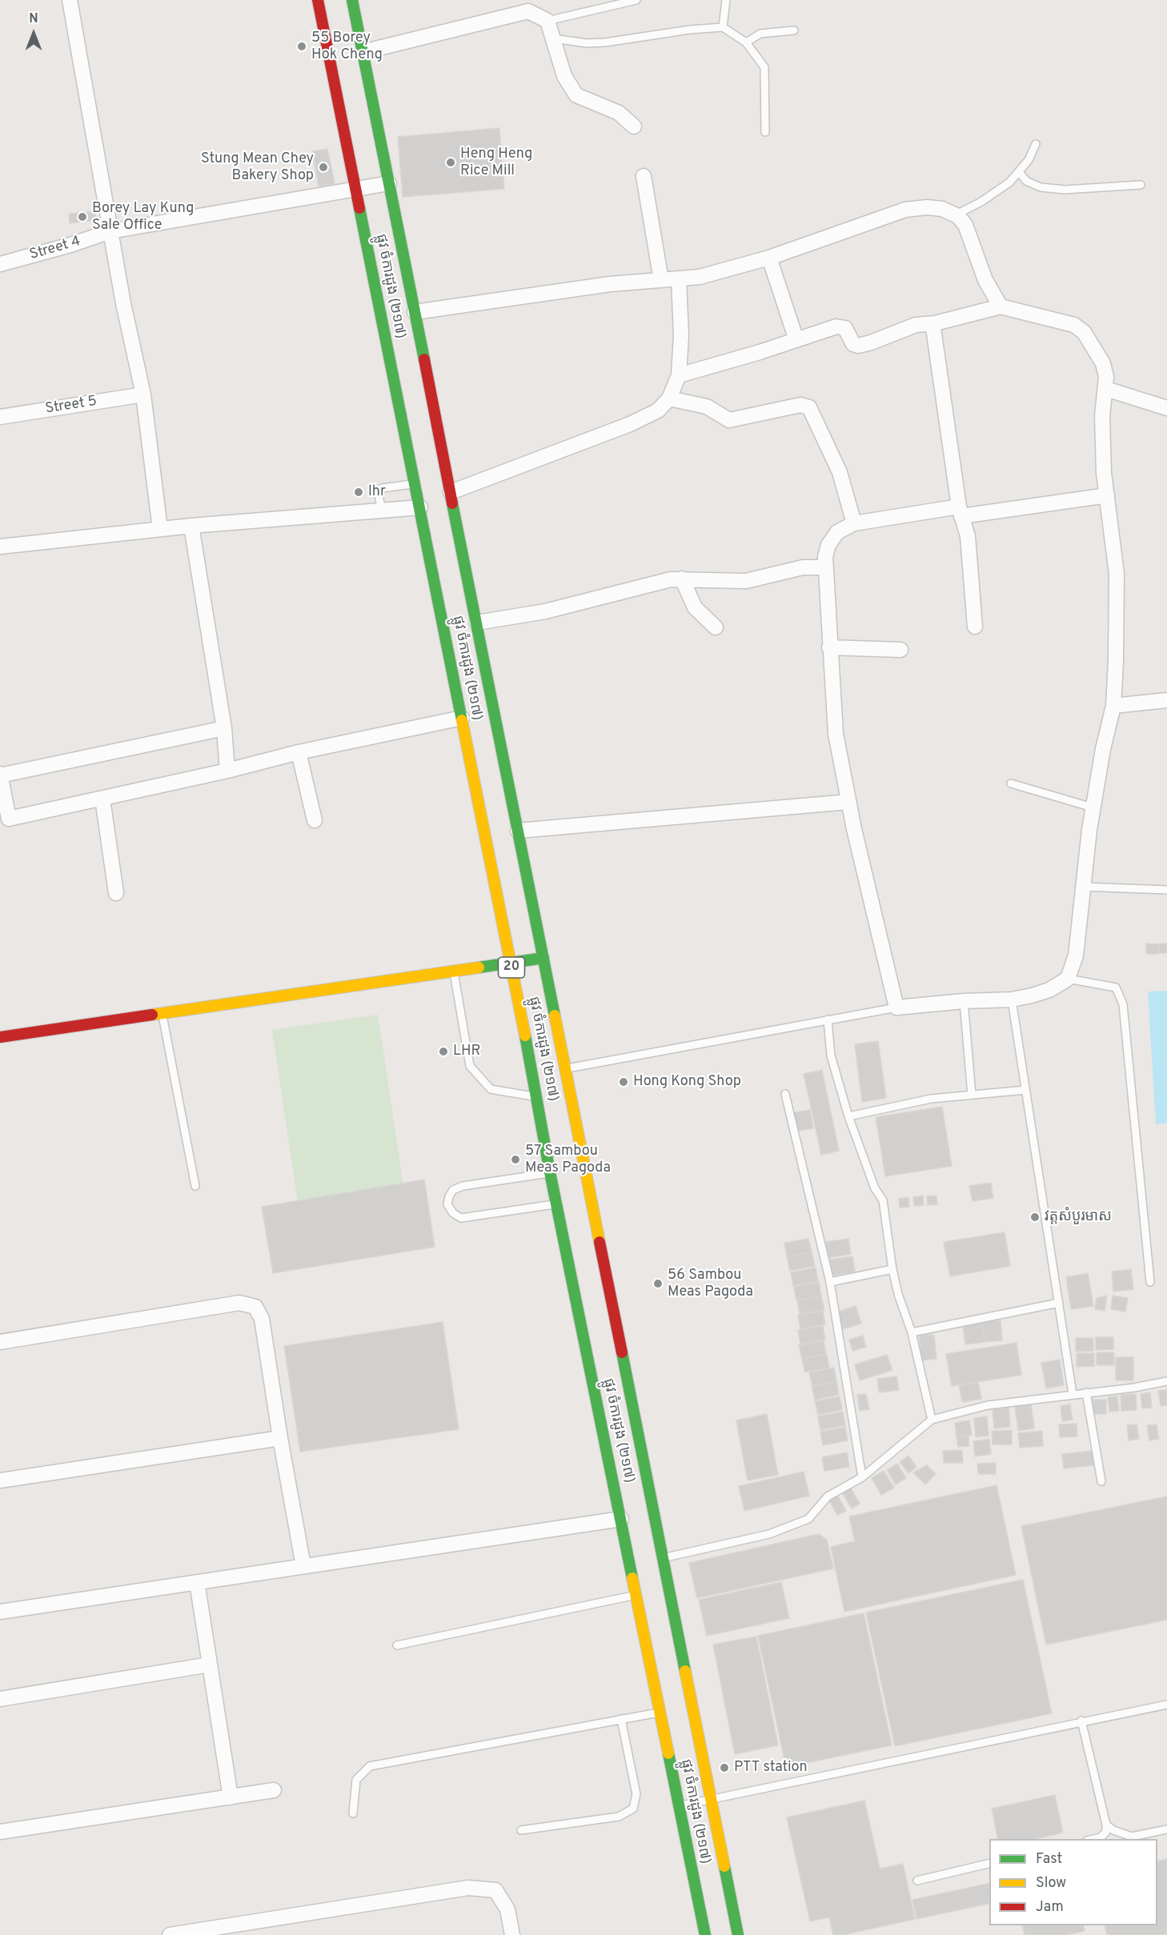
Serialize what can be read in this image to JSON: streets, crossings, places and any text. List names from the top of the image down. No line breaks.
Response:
{"streets":{"main road":["ផ្លូវ ចំការដូង (២១៧)","20"],"street":["Street 4","Street 5"]},"crossings":[["Street 4","ផ្លូវ ចំការដូង (២១៧)"]],"places":["55 Borey Hok Cheng","Heng Heng Rice Mill","Stung Mean Chey Bakery Shop","Borey Lay Kung Sale Office","lhr","LHR","Hong Kong Shop","57 Sambou Meas Pagoda","វត្តសំបួរមាស","56 Sambou Meas Pagoda","PTT station"],"legend":["Fast","Slow","Jam"],"north":"top"}
